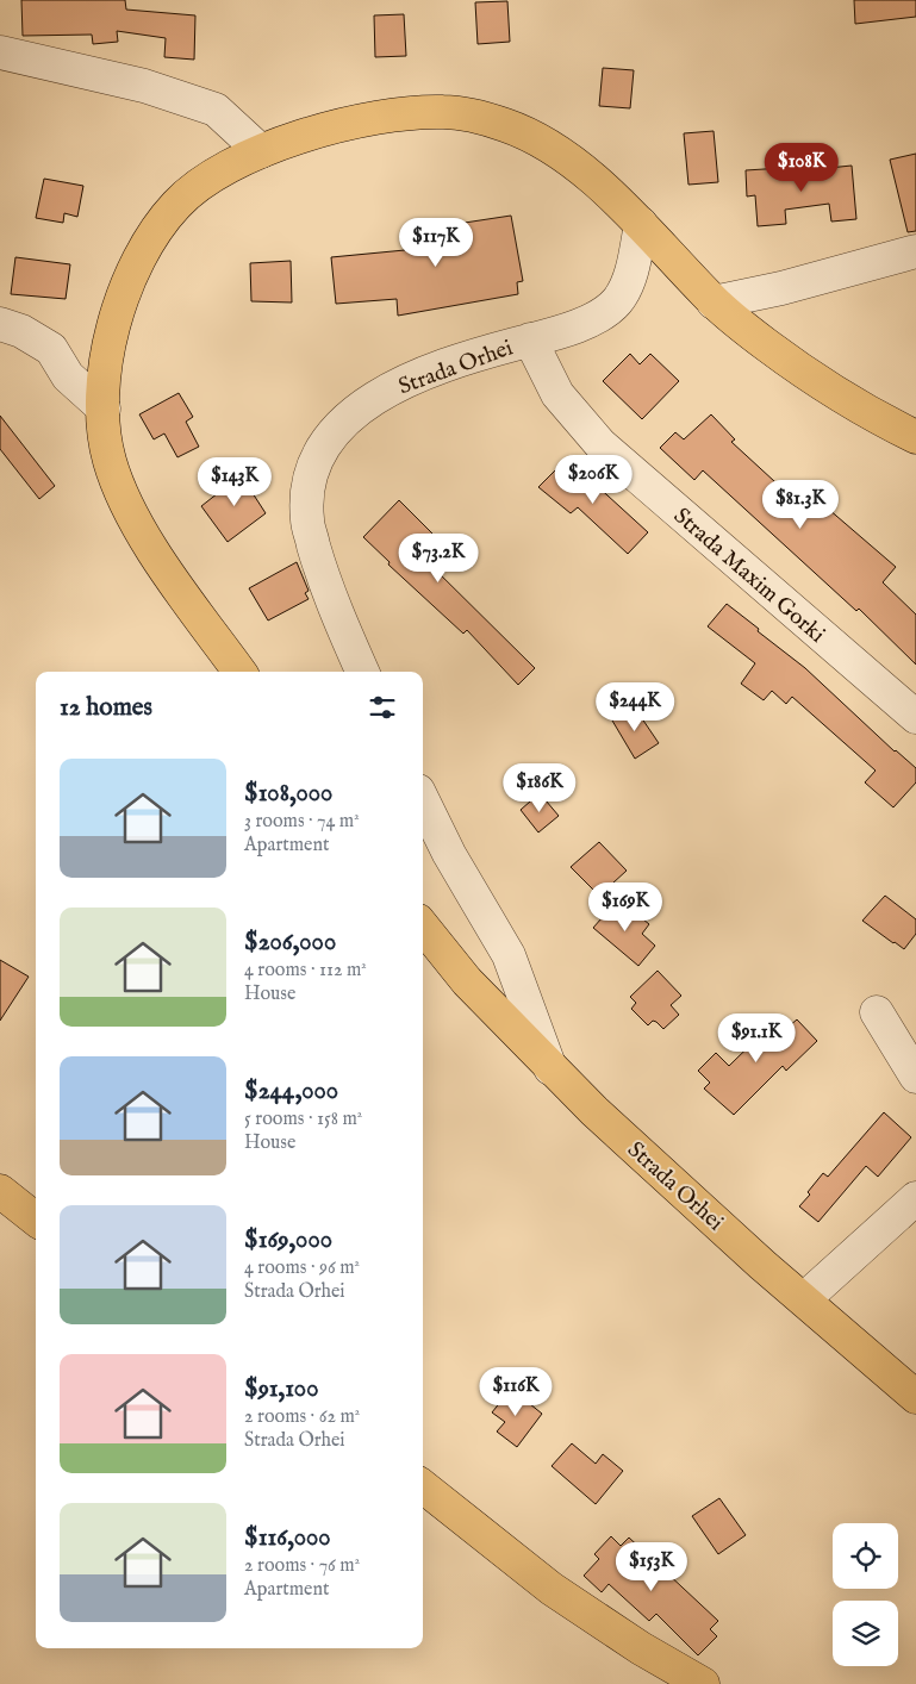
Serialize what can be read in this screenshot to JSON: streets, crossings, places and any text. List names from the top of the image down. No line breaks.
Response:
{"streets":{"main road":["Strada Orhei"],"street":["Strada Maxim Gorki"]},"crossings":[["Strada Orhei","Strada Maxim Gorki"]],"page":{"price":["$108K","$117K","$206K","$143K","$81.3K","$73.2K","$244K","$186K","$169K","$91.1K","$116K","$153K"],"heading":"12 homes","list":[{"name":"$108,000","note":"3 rooms · 74 m² · Apartment"},{"name":"$206,000","note":"4 rooms · 112 m² · House"},{"name":"$244,000","note":"5 rooms · 158 m² · House"},{"name":"$169,000","note":"4 rooms · 96 m² · Strada Orhei"},{"name":"$91,100","note":"2 rooms · 62 m² · Strada Orhei"},{"name":"$116,000","note":"2 rooms · 76 m² · Apartment"}]}}
